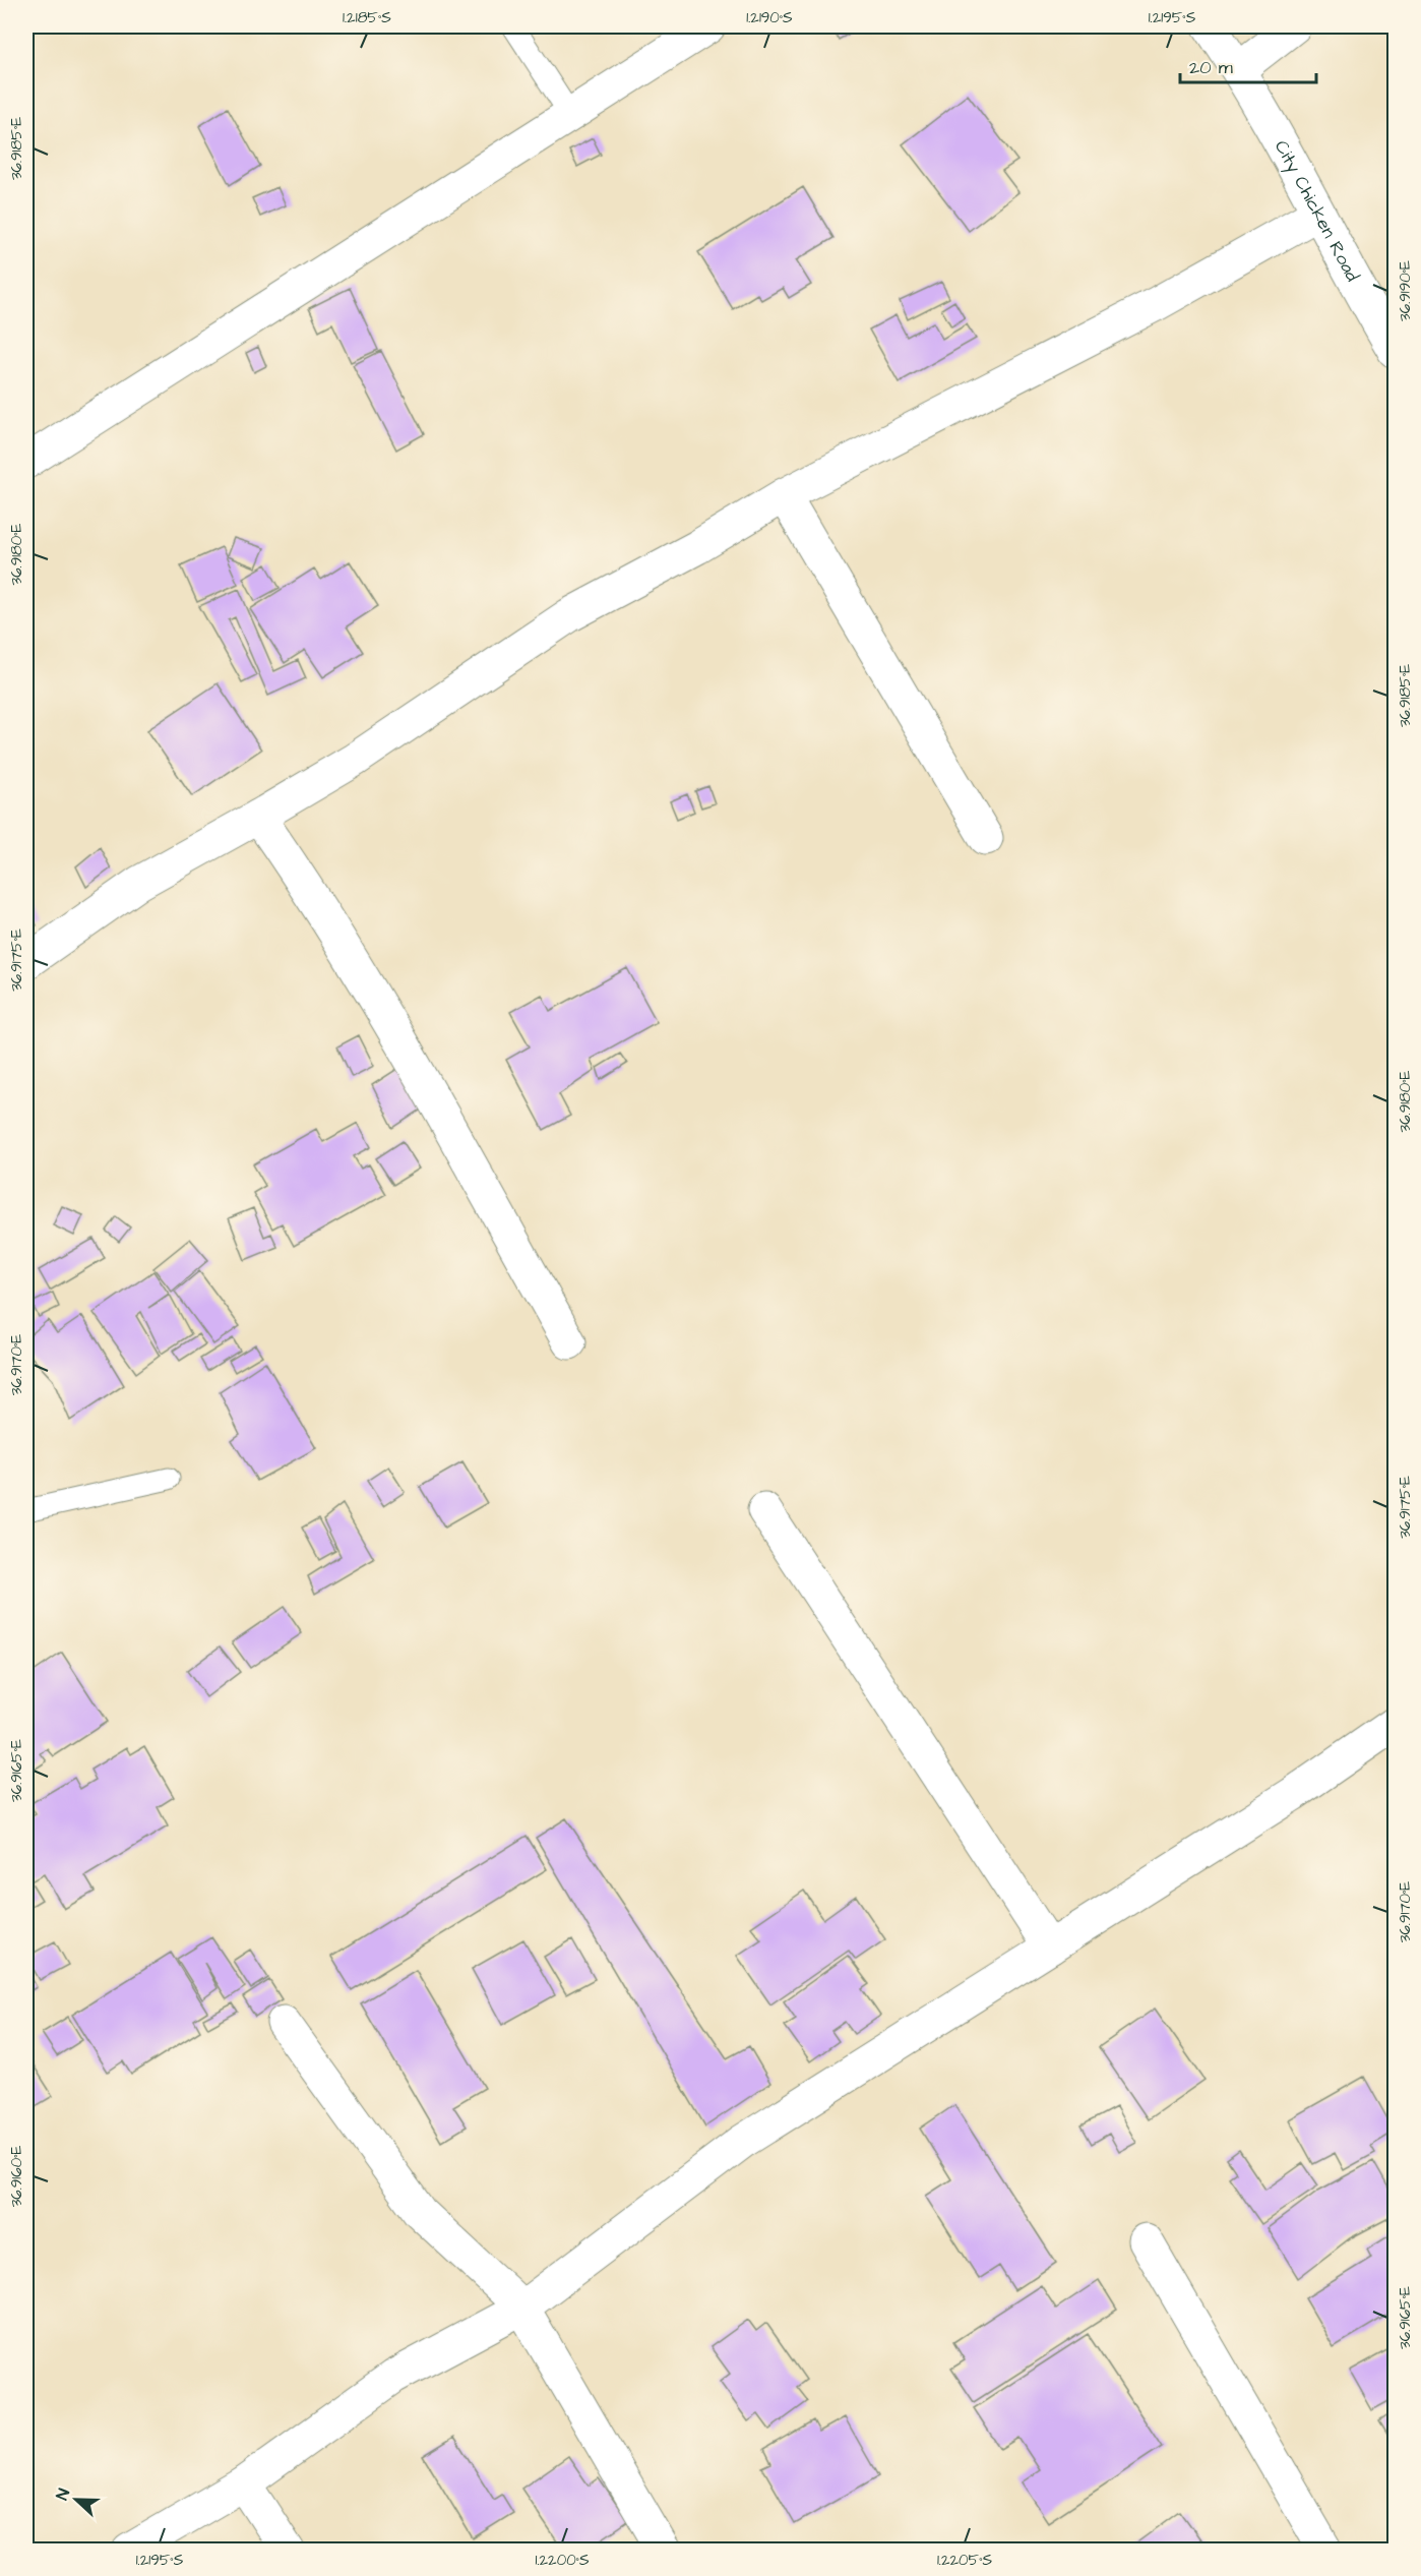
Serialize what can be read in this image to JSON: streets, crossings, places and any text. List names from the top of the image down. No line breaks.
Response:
{"streets":{"street":["City Chicken Road"]},"scale_bar":"20 m","north":"left","coordinates":["1.2185°S","1.2190°S","1.2195°S","36.9185°E","36.9190°E","36.9180°E","36.9175°E","36.9170°E","36.9165°E","36.9160°E","1.2200°S","1.2205°S"]}
